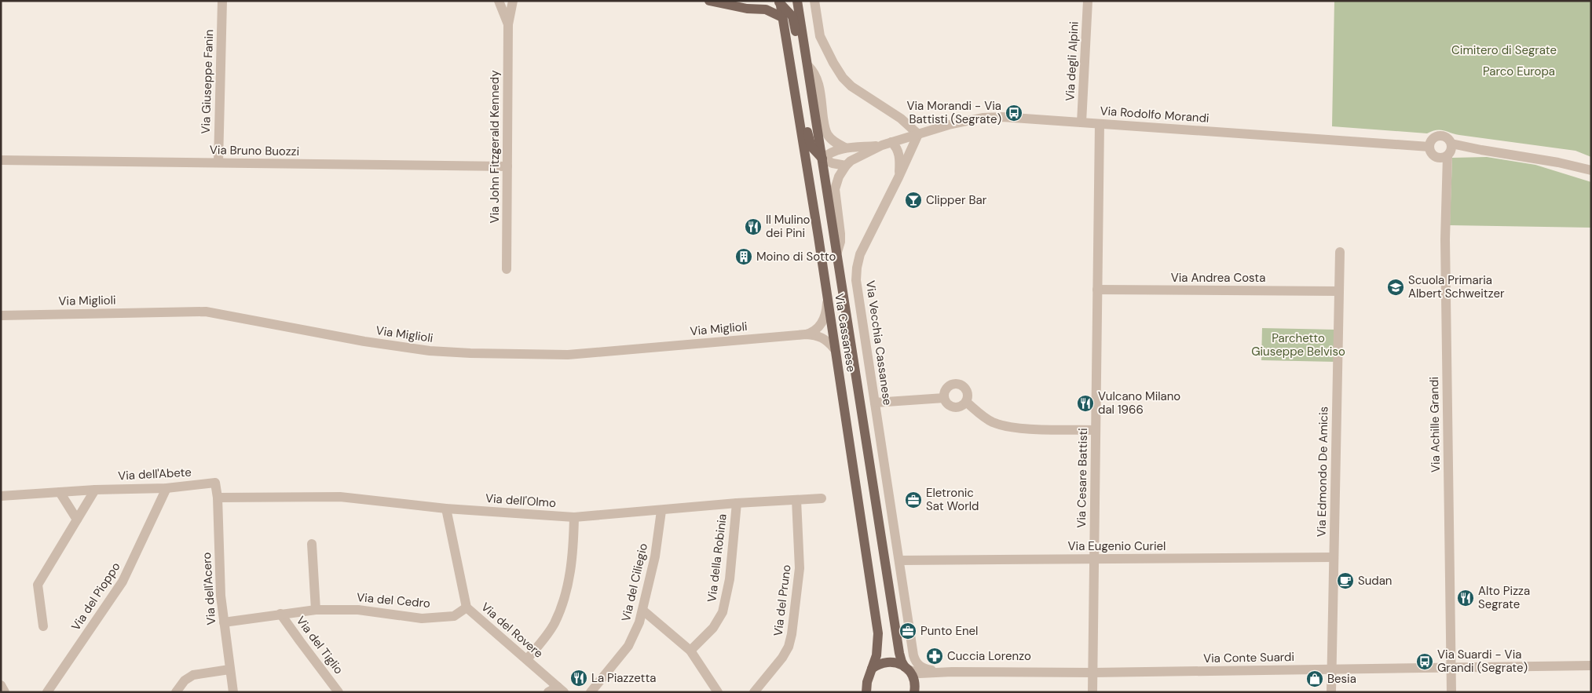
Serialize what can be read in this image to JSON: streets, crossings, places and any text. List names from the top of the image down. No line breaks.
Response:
{"streets":{"main road":["Via Cassanese"],"street":["Via degli Alpini","Via Giuseppe Fanin","Via Rodolfo Morandi","Via John Fitzgerald Kennedy","Via Bruno Buozzi","Via Andrea Costa","Via Miglioli","Via Vecchia Cassanese","Via Achille Grandi","Via Edmondo De Amicis","Via dell'Abete","Via Cesare Battisti","Via dell'Olmo","Via Eugenio Curiel","Via della Robinia","Via del Ciliegio","Via dell'Acero","Via del Pioppo","Via del Cedro","Via del Pruno","Via del Rovere","Via del Tiglio","Via Conte Suardi"]},"crossings":[["Via degli Alpini","Via Rodolfo Morandi"],["Via Giuseppe Fanin","Via Bruno Buozzi"],["Via Rodolfo Morandi","Via Cassanese"],["Via Rodolfo Morandi","Via Vecchia Cassanese"],["Via Rodolfo Morandi","Via Achille Grandi"],["Via Rodolfo Morandi","Via Cesare Battisti"],["Via John Fitzgerald Kennedy","Via Bruno Buozzi"],["Via Andrea Costa","Via Edmondo De Amicis"],["Via Andrea Costa","Via Cesare Battisti"],["Via Cassanese","Via Conte Suardi"],["Via Vecchia Cassanese","Via Eugenio Curiel"],["Via Vecchia Cassanese","Via Conte Suardi"],["Via Achille Grandi","Via Conte Suardi"],["Via Edmondo De Amicis","Via Eugenio Curiel"],["Via Edmondo De Amicis","Via Conte Suardi"],["Via dell'Abete","Via dell'Acero"],["Via dell'Abete","Via del Pioppo"],["Via Cesare Battisti","Via Eugenio Curiel"],["Via Cesare Battisti","Via Conte Suardi"],["Via dell'Olmo","Via della Robinia"],["Via dell'Olmo","Via del Ciliegio"],["Via dell'Olmo","Via dell'Acero"],["Via dell'Olmo","Via del Pruno"],["Via dell'Olmo","Via del Rovere"],["Via dell'Acero","Via del Cedro"],["Via del Cedro","Via del Rovere"],["Via del Cedro","Via del Tiglio"]],"parks":["Cimitero di Segrate","Parco Europa","Parchetto Giuseppe Belviso"],"places":{"bus stop":["Via Morandi - Via Battisti (Segrate)","Via Suardi - Via Grandi (Segrate)"],"bar":["Clipper Bar"],"restaurant":["Il Mulino dei Pini","Vulcano Milano dal 1966","Alto Pizza Segrate","La Piazzetta"],"building":["Moino di Sotto"],"school or university":["Scuola Primaria Albert Schweitzer"],"office":["Eletronic Sat World","Punto Enel"],"cafe":["Sudan"],"pharmacy":["Cuccia Lorenzo"],"shop":["Besia"]}}
